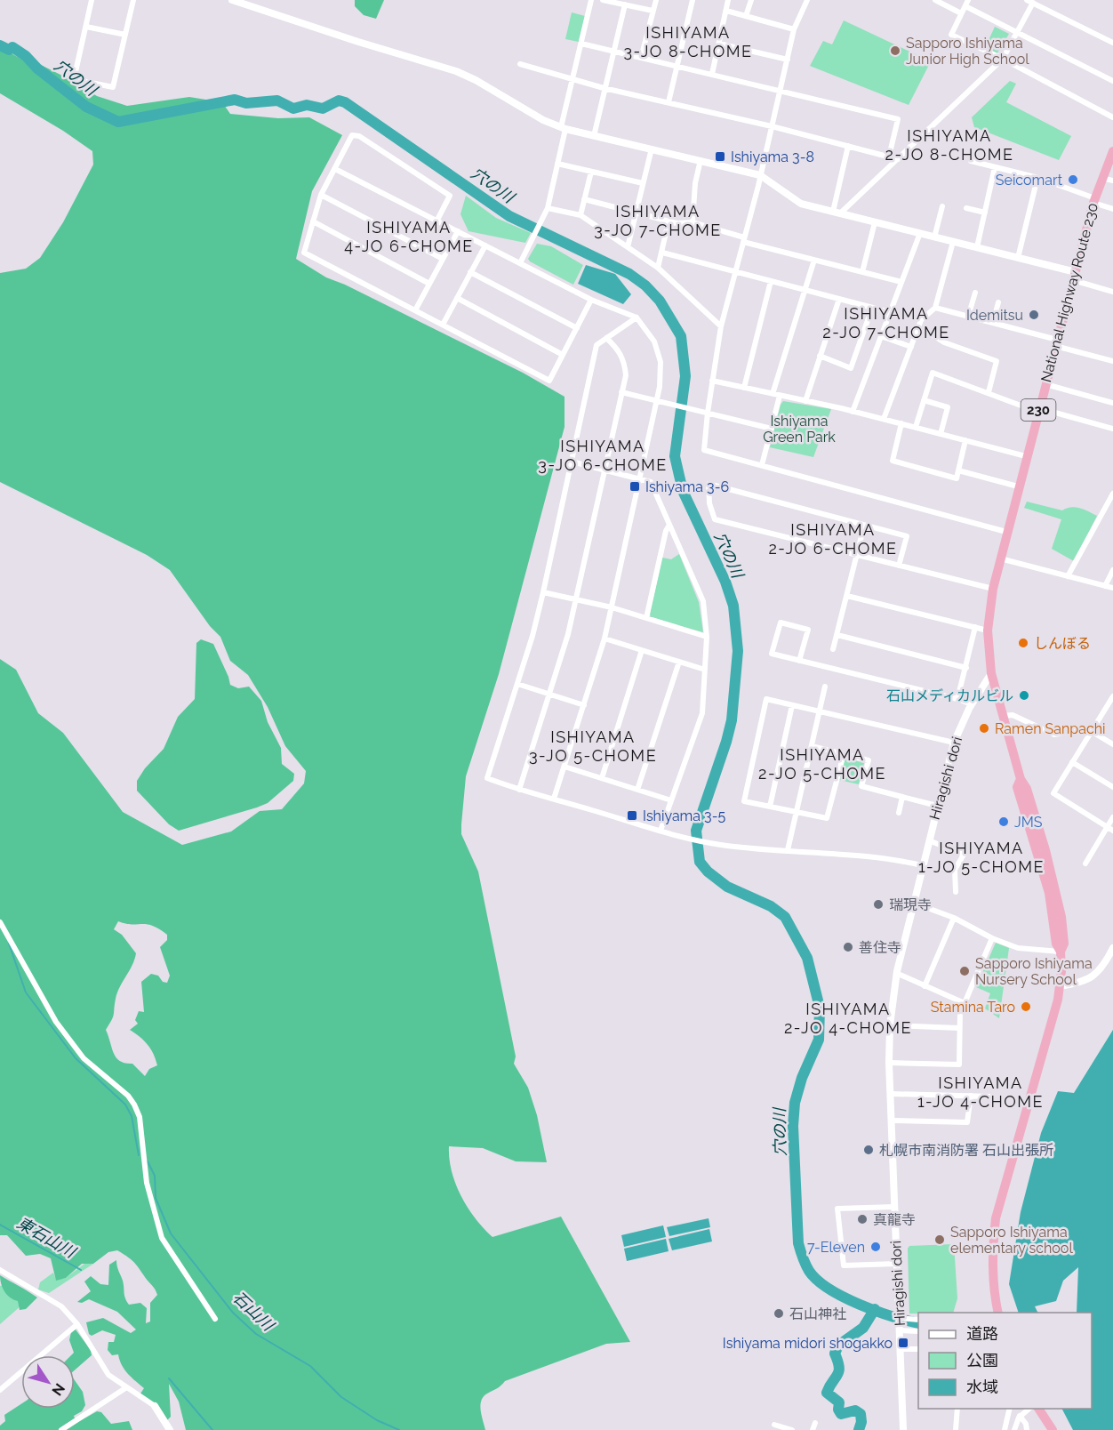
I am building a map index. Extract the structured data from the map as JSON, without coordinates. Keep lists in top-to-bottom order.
{
  "streets": {
    "highway": ["National Highway Route 230", "230"],
    "street": ["Hiragishi dori"]
  },
  "crossings": [
    ["National Highway Route 230", "Hiragishi dori"]
  ],
  "districts": [
    "ISHIYAMA 3-JO 8-CHOME",
    "ISHIYAMA 2-JO 8-CHOME",
    "ISHIYAMA 3-JO 7-CHOME",
    "ISHIYAMA 4-JO 6-CHOME",
    "ISHIYAMA 2-JO 7-CHOME",
    "ISHIYAMA 3-JO 6-CHOME",
    "ISHIYAMA 2-JO 6-CHOME",
    "ISHIYAMA 3-JO 5-CHOME",
    "ISHIYAMA 2-JO 5-CHOME",
    "ISHIYAMA 1-JO 5-CHOME",
    "ISHIYAMA 2-JO 4-CHOME",
    "ISHIYAMA 1-JO 4-CHOME"
  ],
  "water": ["穴の川", "東石山川", "石山川"],
  "parks": ["Ishiyama Green Park"],
  "places": {
    "other": [
      "Sapporo Ishiyama Junior High School",
      "Seicomart",
      "Idemitsu",
      "しんぼる",
      "石山メディカルビル",
      "Ramen Sanpachi",
      "JMS",
      "瑞現寺",
      "善住寺",
      "Sapporo Ishiyama Nursery School",
      "Stamina Taro",
      "札幌市南消防署 石山出張所",
      "真龍寺",
      "Sapporo Ishiyama elementary school",
      "7-Eleven",
      "石山神社"
    ],
    "transit": [
      "Ishiyama 3-8",
      "Ishiyama 3-6",
      "Ishiyama 3-5",
      "Ishiyama midori shogakko"
    ]
  },
  "legend": ["道路", "公園", "水域"],
  "north": "bottom right"
}
